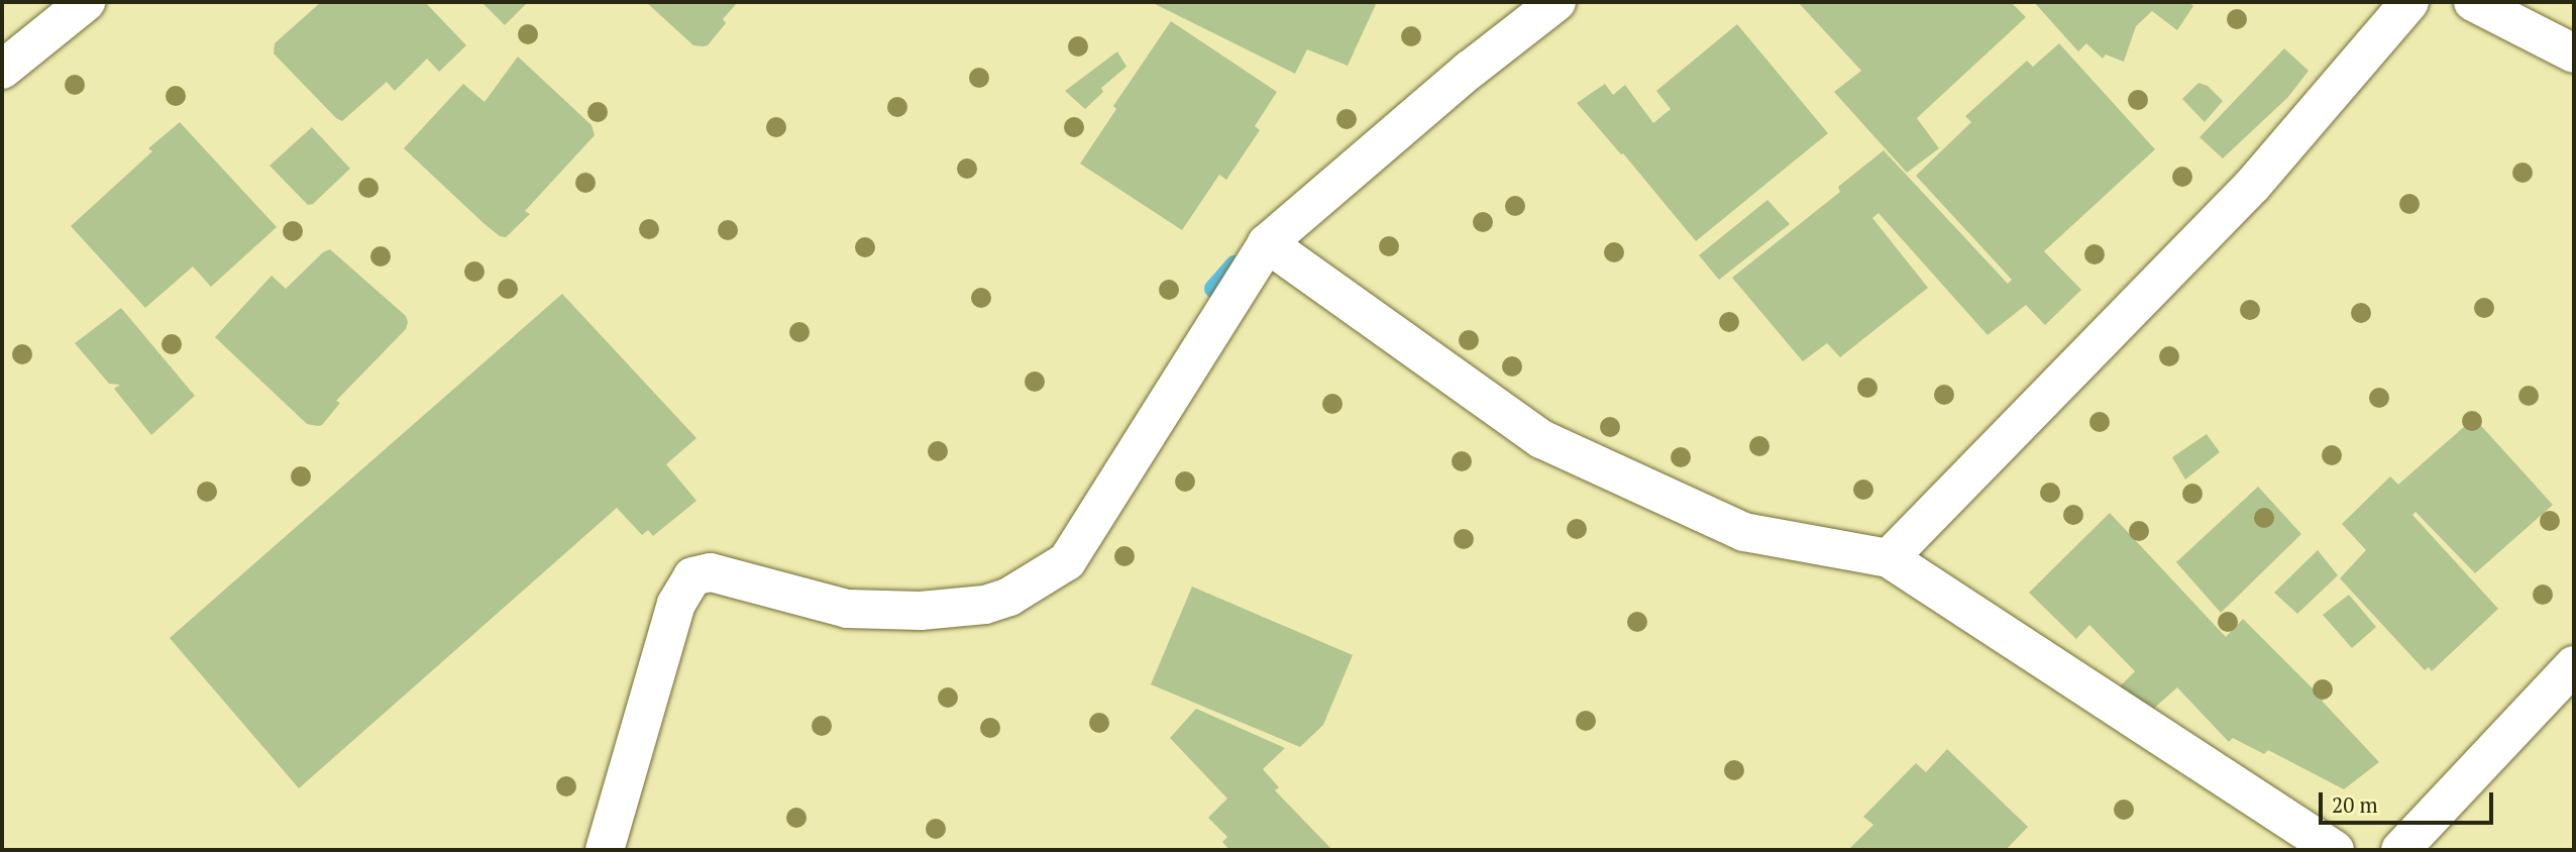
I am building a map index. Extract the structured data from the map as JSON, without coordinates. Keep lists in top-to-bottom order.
{
  "scale_bar": "20 m"
}
